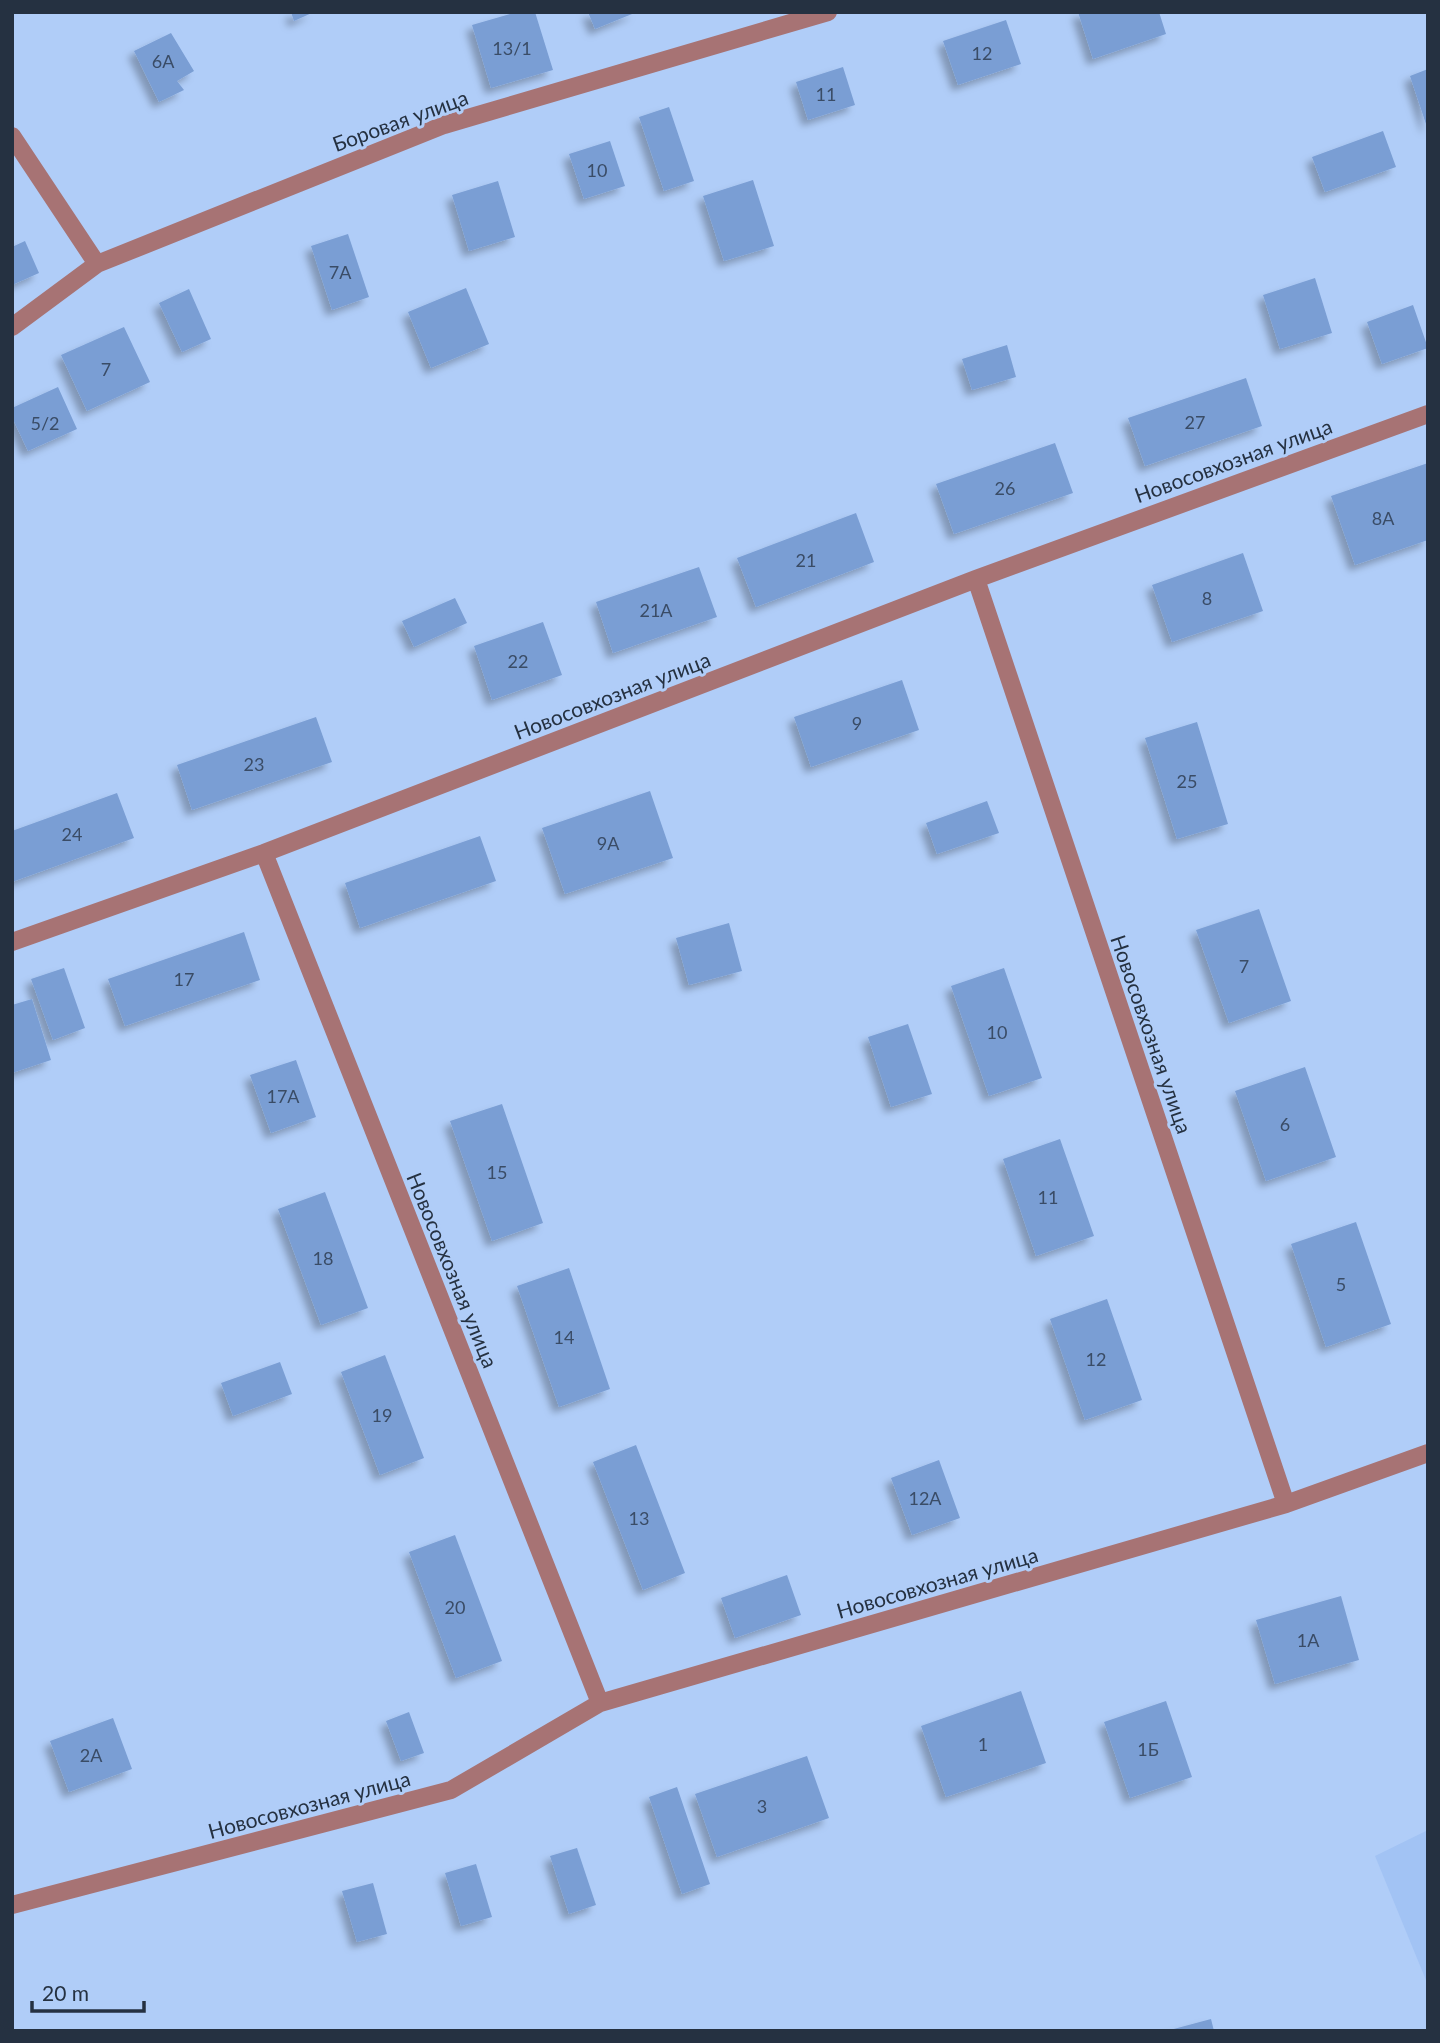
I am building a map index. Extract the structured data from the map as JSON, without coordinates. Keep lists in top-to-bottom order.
{
  "streets": {
    "street": ["Боровая улица", "Новосовхозная улица"]
  },
  "house_numbers": [
    "13/1",
    "12",
    "6А",
    "11",
    "10",
    "7А",
    "7",
    "27",
    "5/2",
    "26",
    "8А",
    "21",
    "8",
    "21А",
    "22",
    "9",
    "23",
    "25",
    "24",
    "9А",
    "7",
    "17",
    "10",
    "17А",
    "6",
    "15",
    "11",
    "18",
    "5",
    "14",
    "12",
    "19",
    "12А",
    "13",
    "20",
    "1А",
    "1",
    "1Б",
    "2А",
    "3"
  ],
  "scale_bar": "20 m"
}
